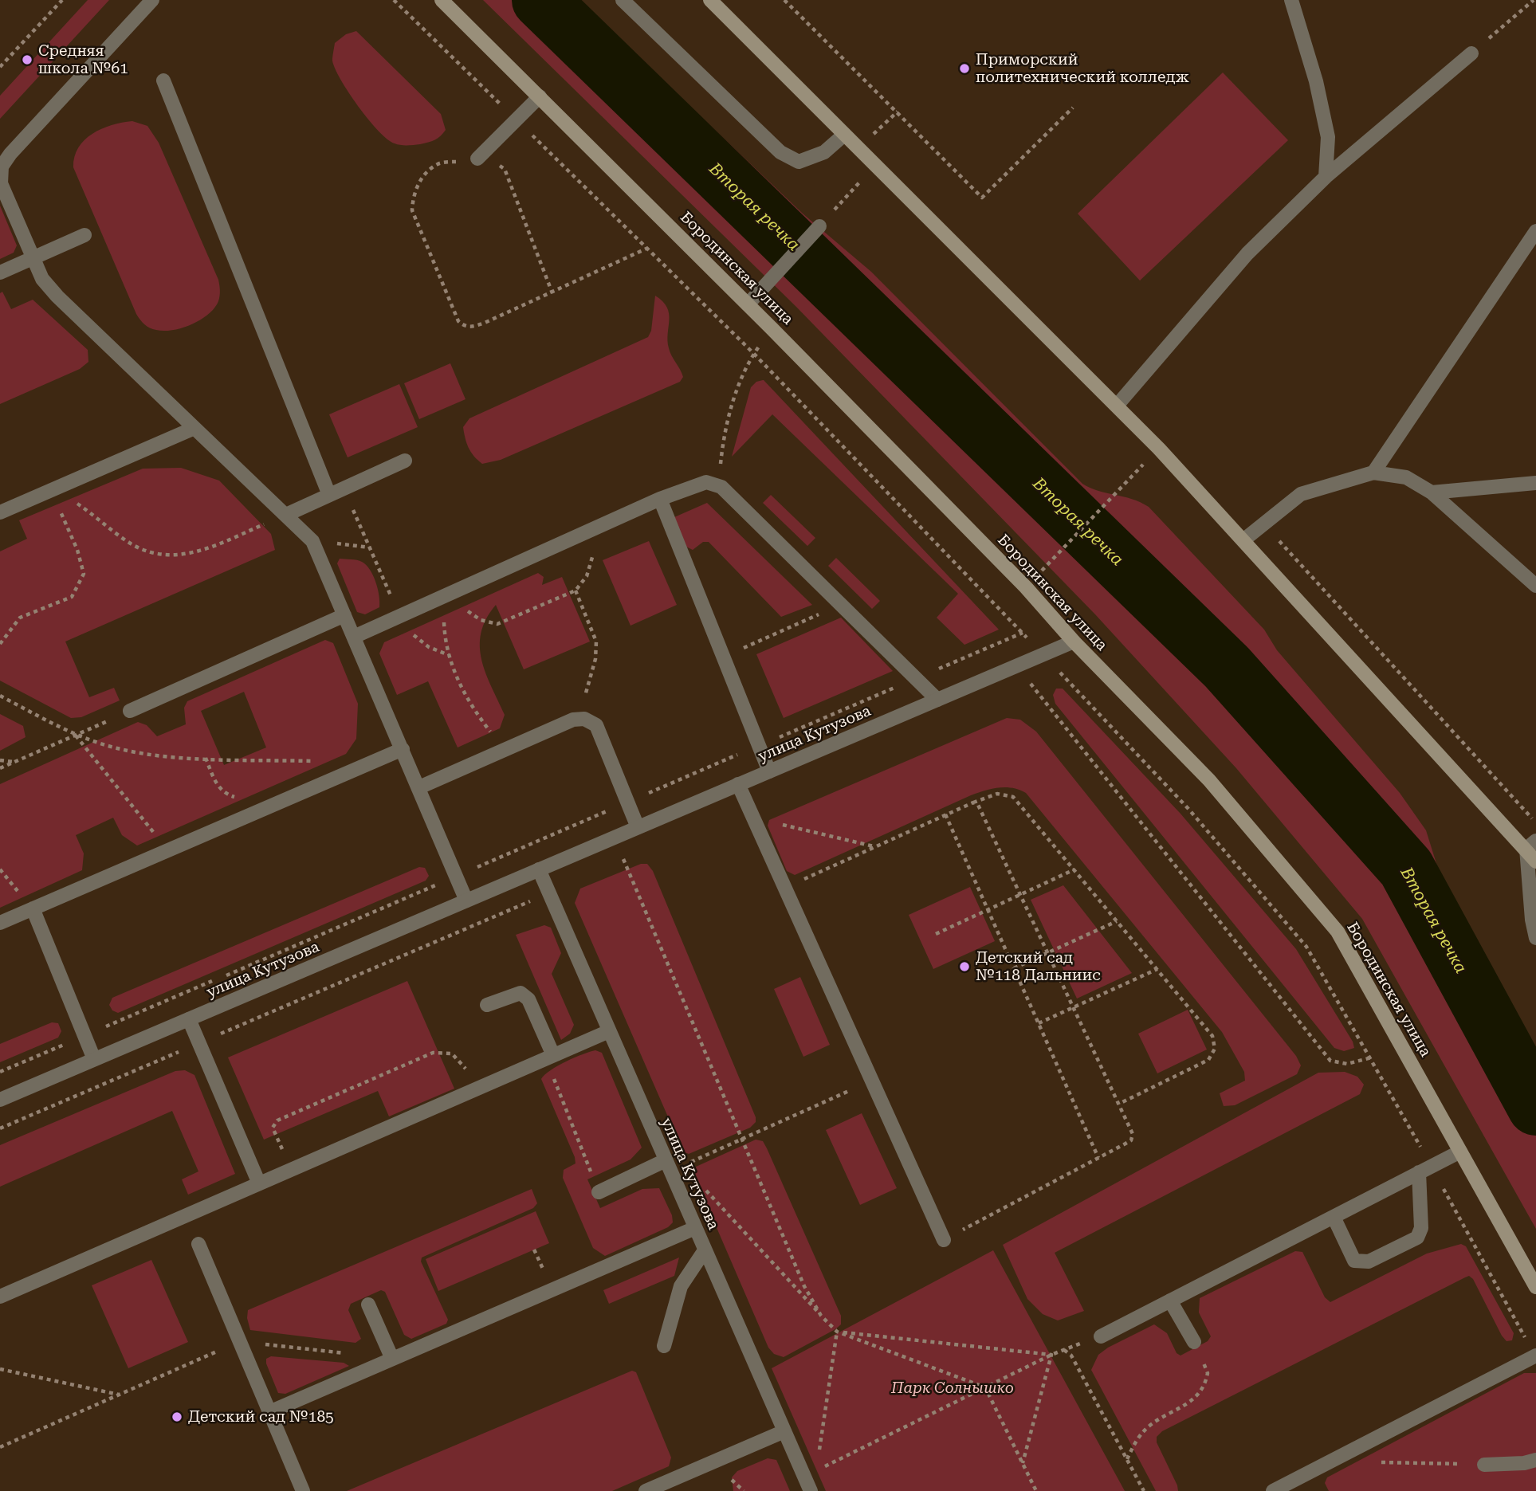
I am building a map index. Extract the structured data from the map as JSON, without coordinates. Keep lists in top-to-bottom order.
{
  "streets": {
    "main road": ["Бородинская улица"],
    "street": ["улица Кутузова"]
  },
  "crossings": [
    ["Бородинская улица", "улица Кутузова"]
  ],
  "water": ["Вторая речка"],
  "parks": ["Парк Солнышко"],
  "places": [
    "Средняя школа №61",
    "Приморский политехнический колледж",
    "Детский сад №118 Дальниис",
    "Детский сад №185"
  ]
}
